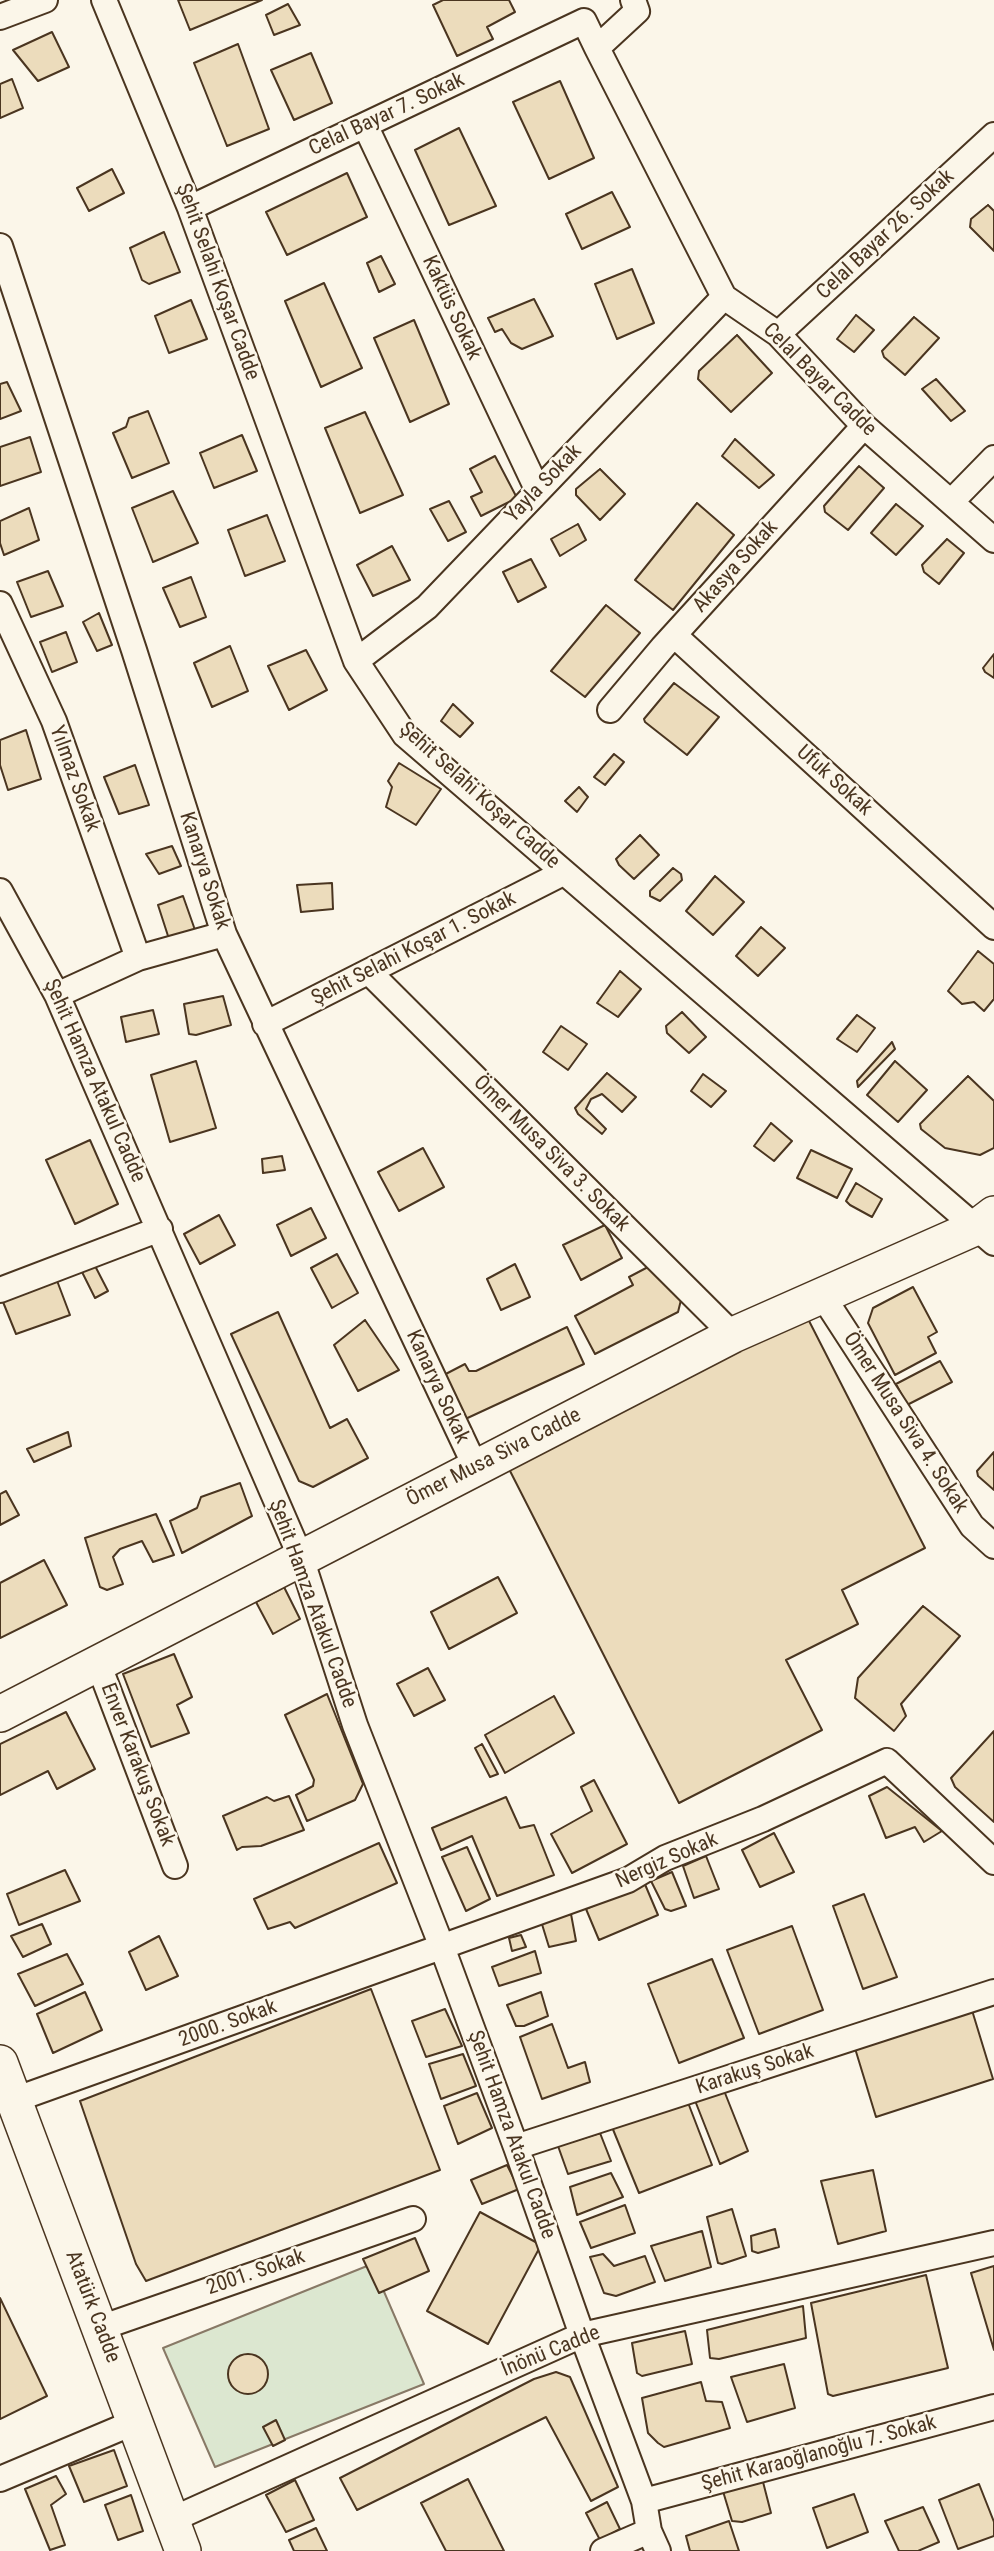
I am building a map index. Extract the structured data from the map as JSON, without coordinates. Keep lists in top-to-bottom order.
{
  "streets": {
    "main road": ["Ömer Musa Siva Cadde", "Atatürk Cadde"],
    "street": [
      "Celal Bayar 7. Sokak",
      "Celal Bayar 26. Sokak",
      "Şehit Selahi Koşar Cadde",
      "Kaktüs Sokak",
      "Celal Bayar Cadde",
      "Yayla Sokak",
      "Akasya Sokak",
      "Yılmaz Sokak",
      "Ufuk Sokak",
      "Kanarya Sokak",
      "Şehit Selahi Koşar 1. Sokak",
      "Şehit Hamza Atakul Cadde",
      "Ömer Musa Siva 3. Sokak",
      "Ömer Musa Siva 4. Sokak",
      "Enver Karakuş Sokak",
      "Nergiz Sokak",
      "2000. Sokak",
      "Karakuş Sokak",
      "2001. Sokak",
      "İnönü Cadde",
      "Şehit Karaoğlanoğlu 7. Sokak"
    ]
  },
  "crossings": [
    ["Celal Bayar 7. Sokak", "Şehit Selahi Koşar Cadde"],
    ["Celal Bayar 7. Sokak", "Kaktüs Sokak"],
    ["Celal Bayar 7. Sokak", "Celal Bayar Cadde"],
    ["Celal Bayar 26. Sokak", "Celal Bayar Cadde"],
    ["Şehit Selahi Koşar Cadde", "Yayla Sokak"],
    ["Şehit Selahi Koşar Cadde", "Şehit Selahi Koşar 1. Sokak"],
    ["Şehit Selahi Koşar Cadde", "Ömer Musa Siva Cadde"],
    ["Kaktüs Sokak", "Yayla Sokak"],
    ["Celal Bayar Cadde", "Yayla Sokak"],
    ["Celal Bayar Cadde", "Akasya Sokak"],
    ["Akasya Sokak", "Ufuk Sokak"],
    ["Kanarya Sokak", "Şehit Selahi Koşar 1. Sokak"],
    ["Kanarya Sokak", "Ömer Musa Siva Cadde"],
    ["Şehit Selahi Koşar 1. Sokak", "Ömer Musa Siva 3. Sokak"],
    ["Şehit Hamza Atakul Cadde", "Ömer Musa Siva Cadde"],
    ["Şehit Hamza Atakul Cadde", "Nergiz Sokak"],
    ["Şehit Hamza Atakul Cadde", "2000. Sokak"],
    ["Şehit Hamza Atakul Cadde", "Karakuş Sokak"],
    ["Şehit Hamza Atakul Cadde", "İnönü Cadde"],
    ["Şehit Hamza Atakul Cadde", "Şehit Karaoğlanoğlu 7. Sokak"],
    ["Ömer Musa Siva 3. Sokak", "Ömer Musa Siva Cadde"],
    ["Ömer Musa Siva 4. Sokak", "Ömer Musa Siva Cadde"],
    ["Ömer Musa Siva Cadde", "Enver Karakuş Sokak"],
    ["Nergiz Sokak", "2000. Sokak"],
    ["2000. Sokak", "Atatürk Cadde"],
    ["2001. Sokak", "Atatürk Cadde"],
    ["Atatürk Cadde", "İnönü Cadde"]
  ]
}
